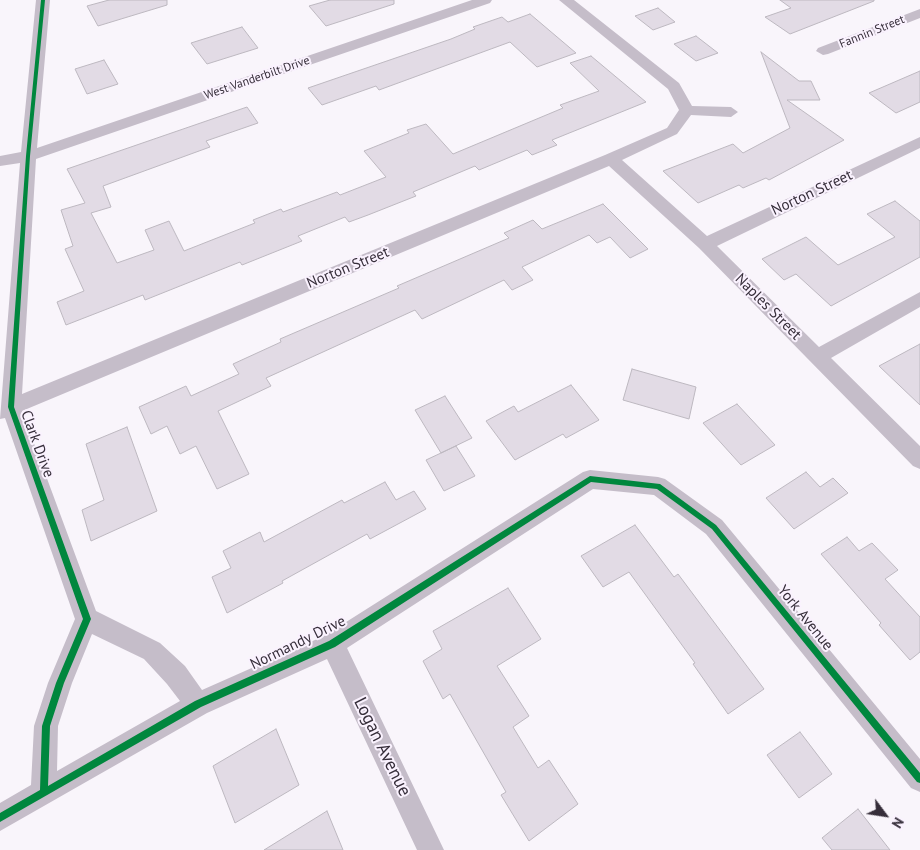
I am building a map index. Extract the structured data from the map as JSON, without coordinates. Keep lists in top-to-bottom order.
{
  "streets": {
    "street": [
      "Fannin Street",
      "West Vanderbilt Drive",
      "Norton Street",
      "Naples Street",
      "Clark Drive",
      "York Avenue",
      "Normandy Drive",
      "Logan Avenue"
    ]
  },
  "crossings": [
    ["West Vanderbilt Drive", "Clark Drive"],
    ["Norton Street", "Naples Street"],
    ["Norton Street", "Clark Drive"],
    ["York Avenue", "Normandy Drive"],
    ["Normandy Drive", "Logan Avenue"]
  ],
  "north": "bottom right"
}
